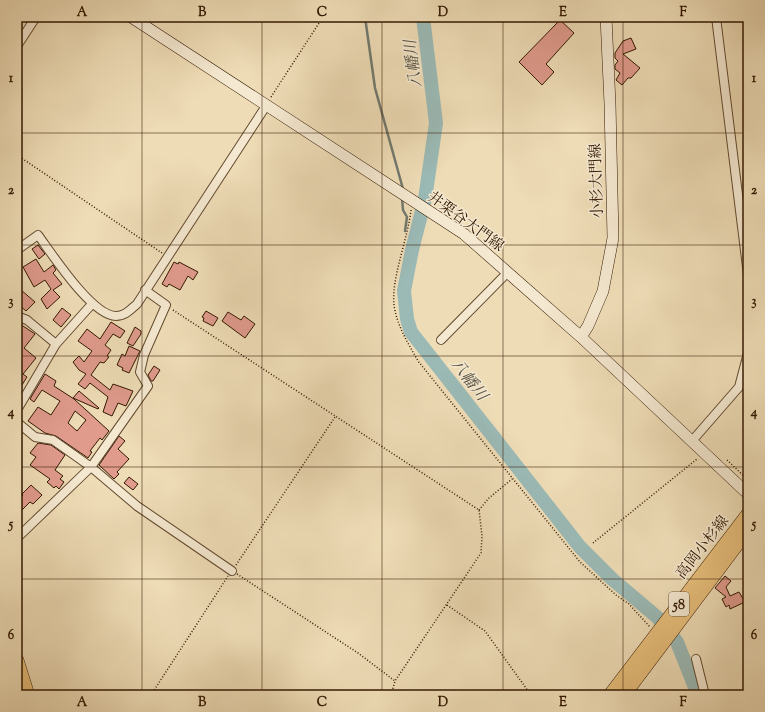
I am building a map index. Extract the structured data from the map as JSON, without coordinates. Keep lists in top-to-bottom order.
{
  "streets": {
    "main road": [
      "小杉大門線",
      "井栗谷大門線",
      "高岡小杉線",
      "58"
    ]
  },
  "crossings": [
    ["小杉大門線", "井栗谷大門線"]
  ],
  "water": ["八幡川"],
  "grid": {
    "columns": [
      "A",
      "B",
      "C",
      "D",
      "E",
      "F"
    ],
    "rows": [
      "1",
      "2",
      "3",
      "4",
      "5",
      "6"
    ]
  }
}
